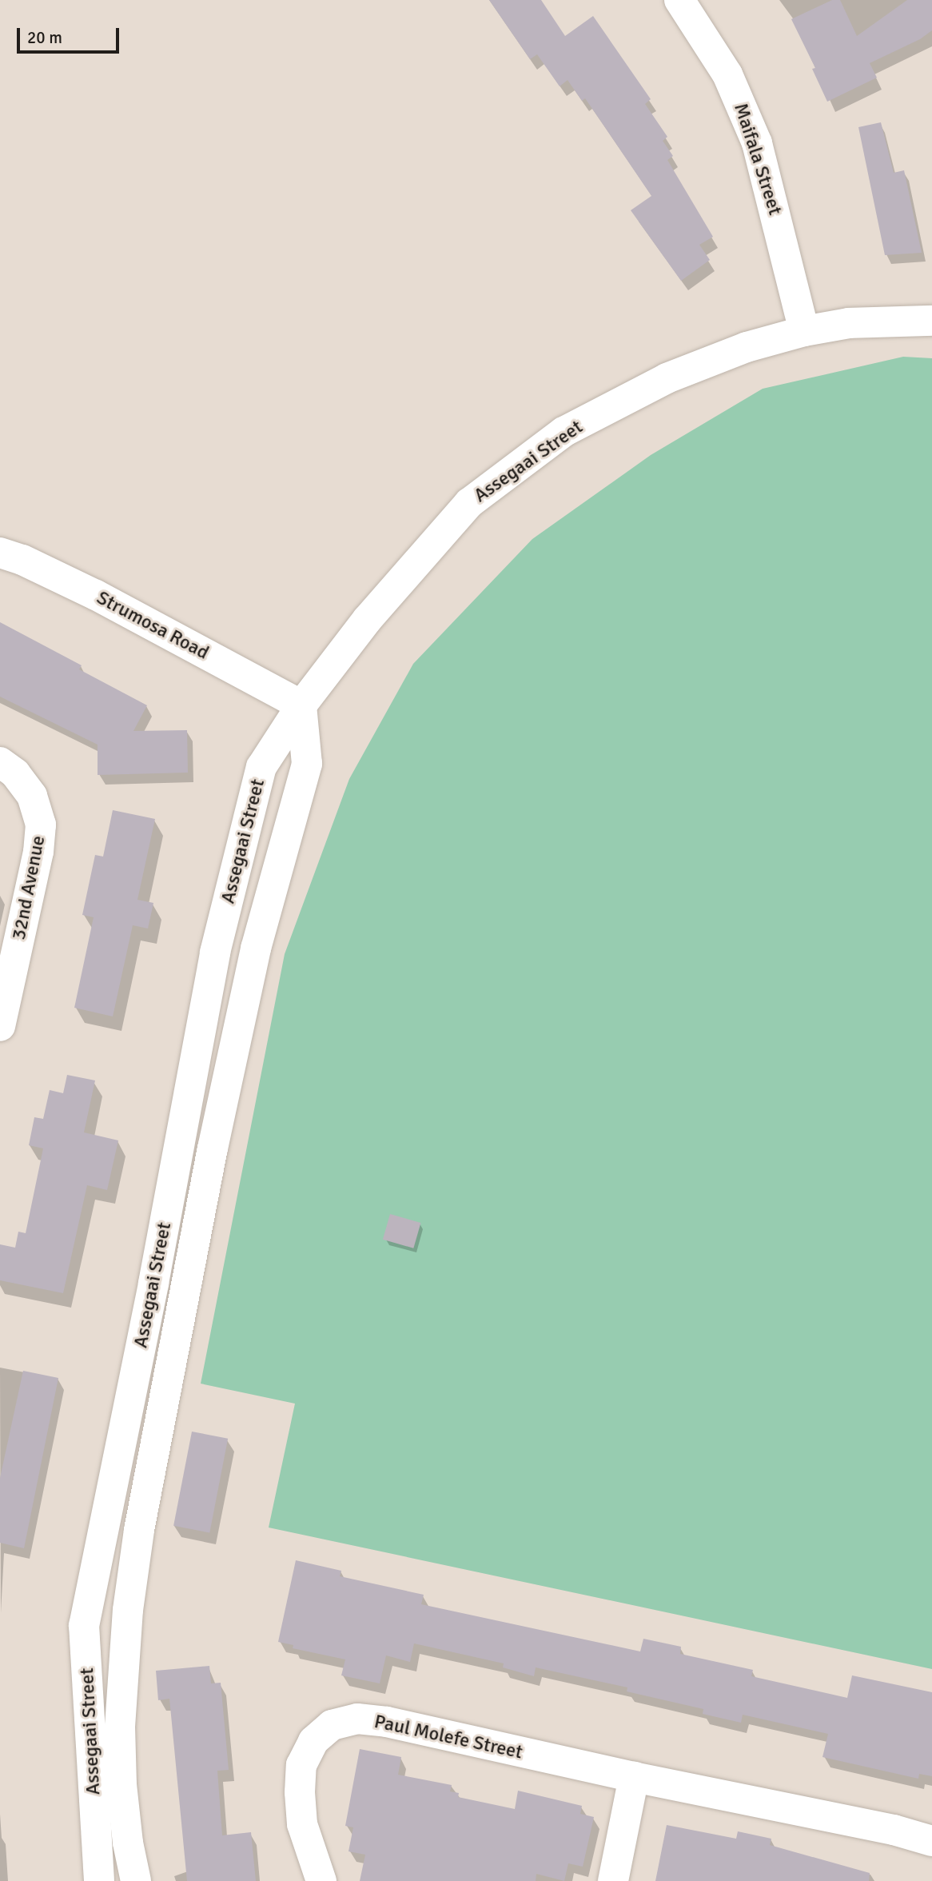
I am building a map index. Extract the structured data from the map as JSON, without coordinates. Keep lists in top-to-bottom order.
{
  "streets": {
    "street": [
      "Maifala Street",
      "Assegaai Street",
      "Strumosa Road",
      "32nd Avenue",
      "Paul Molefe Street"
    ]
  },
  "crossings": [
    ["Maifala Street", "Assegaai Street"],
    ["Assegaai Street", "Strumosa Road"]
  ],
  "scale_bar": "20 m"
}
